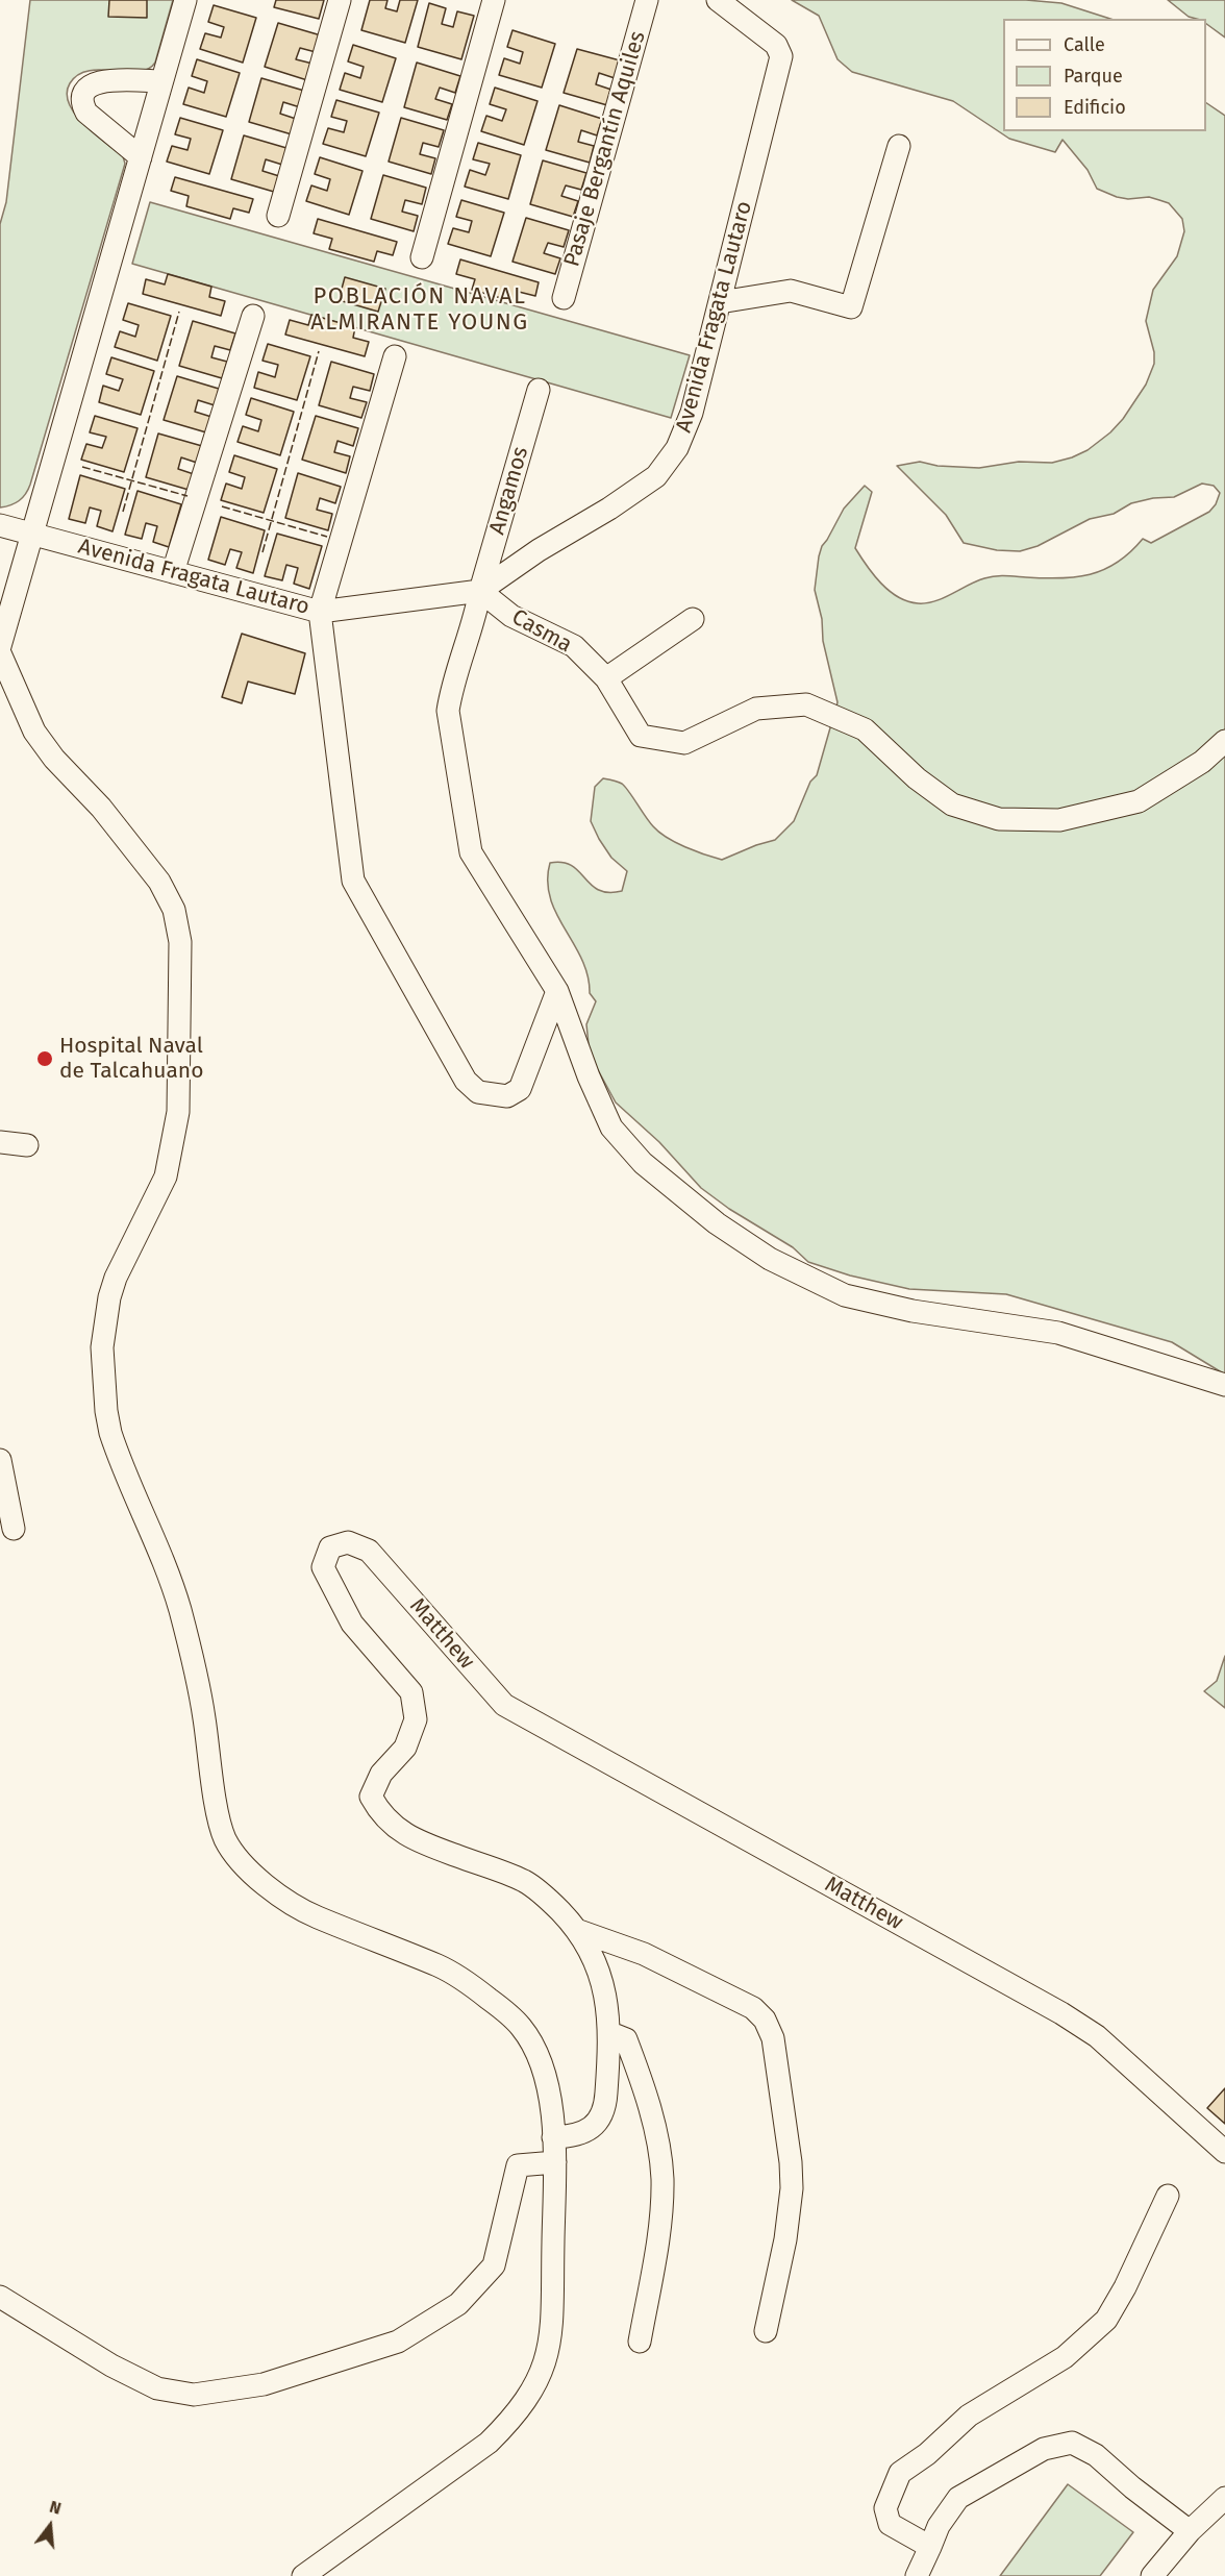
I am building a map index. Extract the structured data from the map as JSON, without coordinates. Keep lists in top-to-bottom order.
{
  "streets": {
    "street": [
      "Pasaje Bergantín Aquiles",
      "Avenida Fragata Lautaro",
      "Angamos",
      "Casma",
      "Matthew"
    ]
  },
  "crossings": [
    ["Avenida Fragata Lautaro", "Angamos"],
    ["Avenida Fragata Lautaro", "Casma"],
    ["Angamos", "Casma"]
  ],
  "districts": ["POBLACIÓN NAVAL ALMIRANTE YOUNG"],
  "places": ["Hospital Naval de Talcahuano"],
  "legend": ["Calle", "Parque", "Edificio"],
  "north": "top"
}
